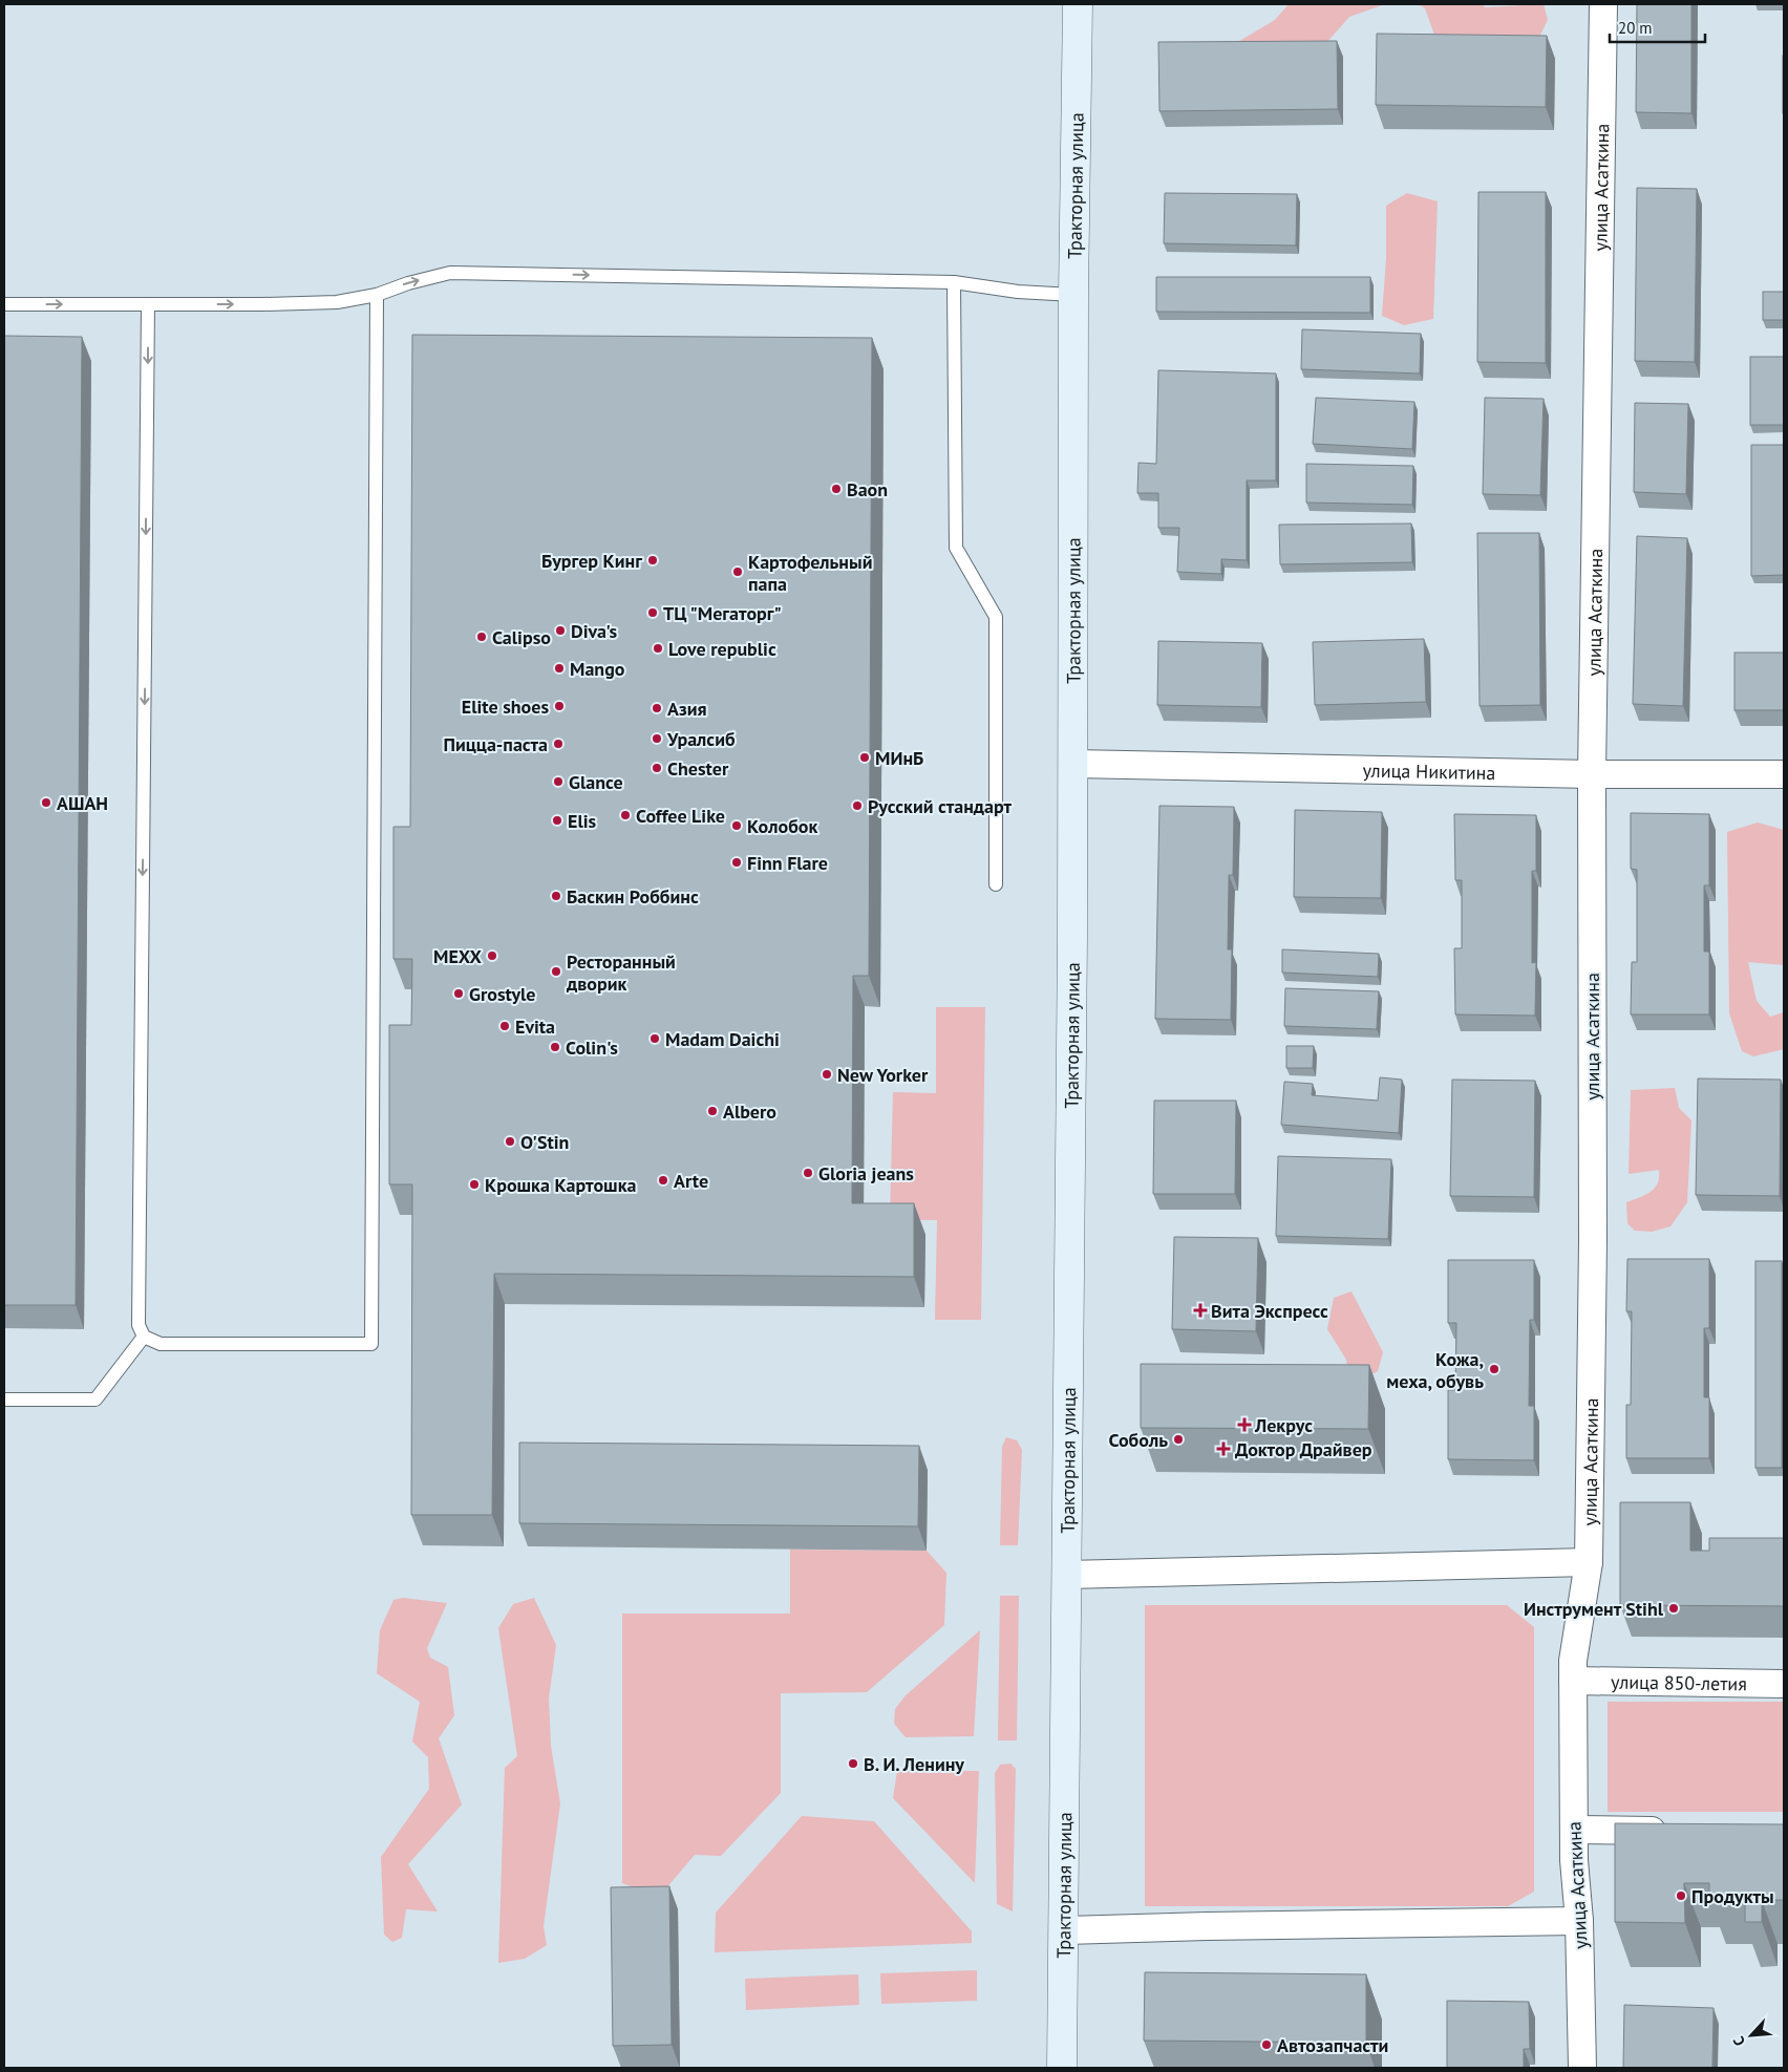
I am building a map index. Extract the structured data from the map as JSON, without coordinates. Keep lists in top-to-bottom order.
{
  "streets": {
    "main road": ["Тракторная улица"],
    "street": ["улица Асаткина", "улица Никитина", "улица 850-летия"]
  },
  "crossings": [
    ["Тракторная улица", "улица Никитина"],
    ["улица Асаткина", "улица Никитина"],
    ["улица Асаткина", "улица 850-летия"]
  ],
  "places": {
    "other": [
      "Baon",
      "Бургер Кинг",
      "Картофельный папа",
      "ТЦ \"Мегаторг\"",
      "Diva's",
      "Calipso",
      "Love republic",
      "Mango",
      "Elite shoes",
      "Азия",
      "Уралсиб",
      "Пицца-паста",
      "МИнБ",
      "Chester",
      "Glance",
      "АШАН",
      "Русский стандарт",
      "Coffee Like",
      "Elis",
      "Колобок",
      "Finn Flare",
      "Баскин Роббинс",
      "MEXX",
      "Ресторанный дворик",
      "Grostyle",
      "Evita",
      "Madam Daichi",
      "Colin's",
      "New Yorker",
      "Albero",
      "O'Stin",
      "Gloria jeans",
      "Arte",
      "Крошка Картошка",
      "Кожа, меха, обувь",
      "Соболь",
      "Инструмент Stihl",
      "В. И. Ленину",
      "Продукты",
      "Автозапчасти"
    ],
    "health": ["Вита Экспресс", "Лекрус", "Доктор Драйвер"]
  },
  "scale_bar": "20 m",
  "north": "bottom left"
}
